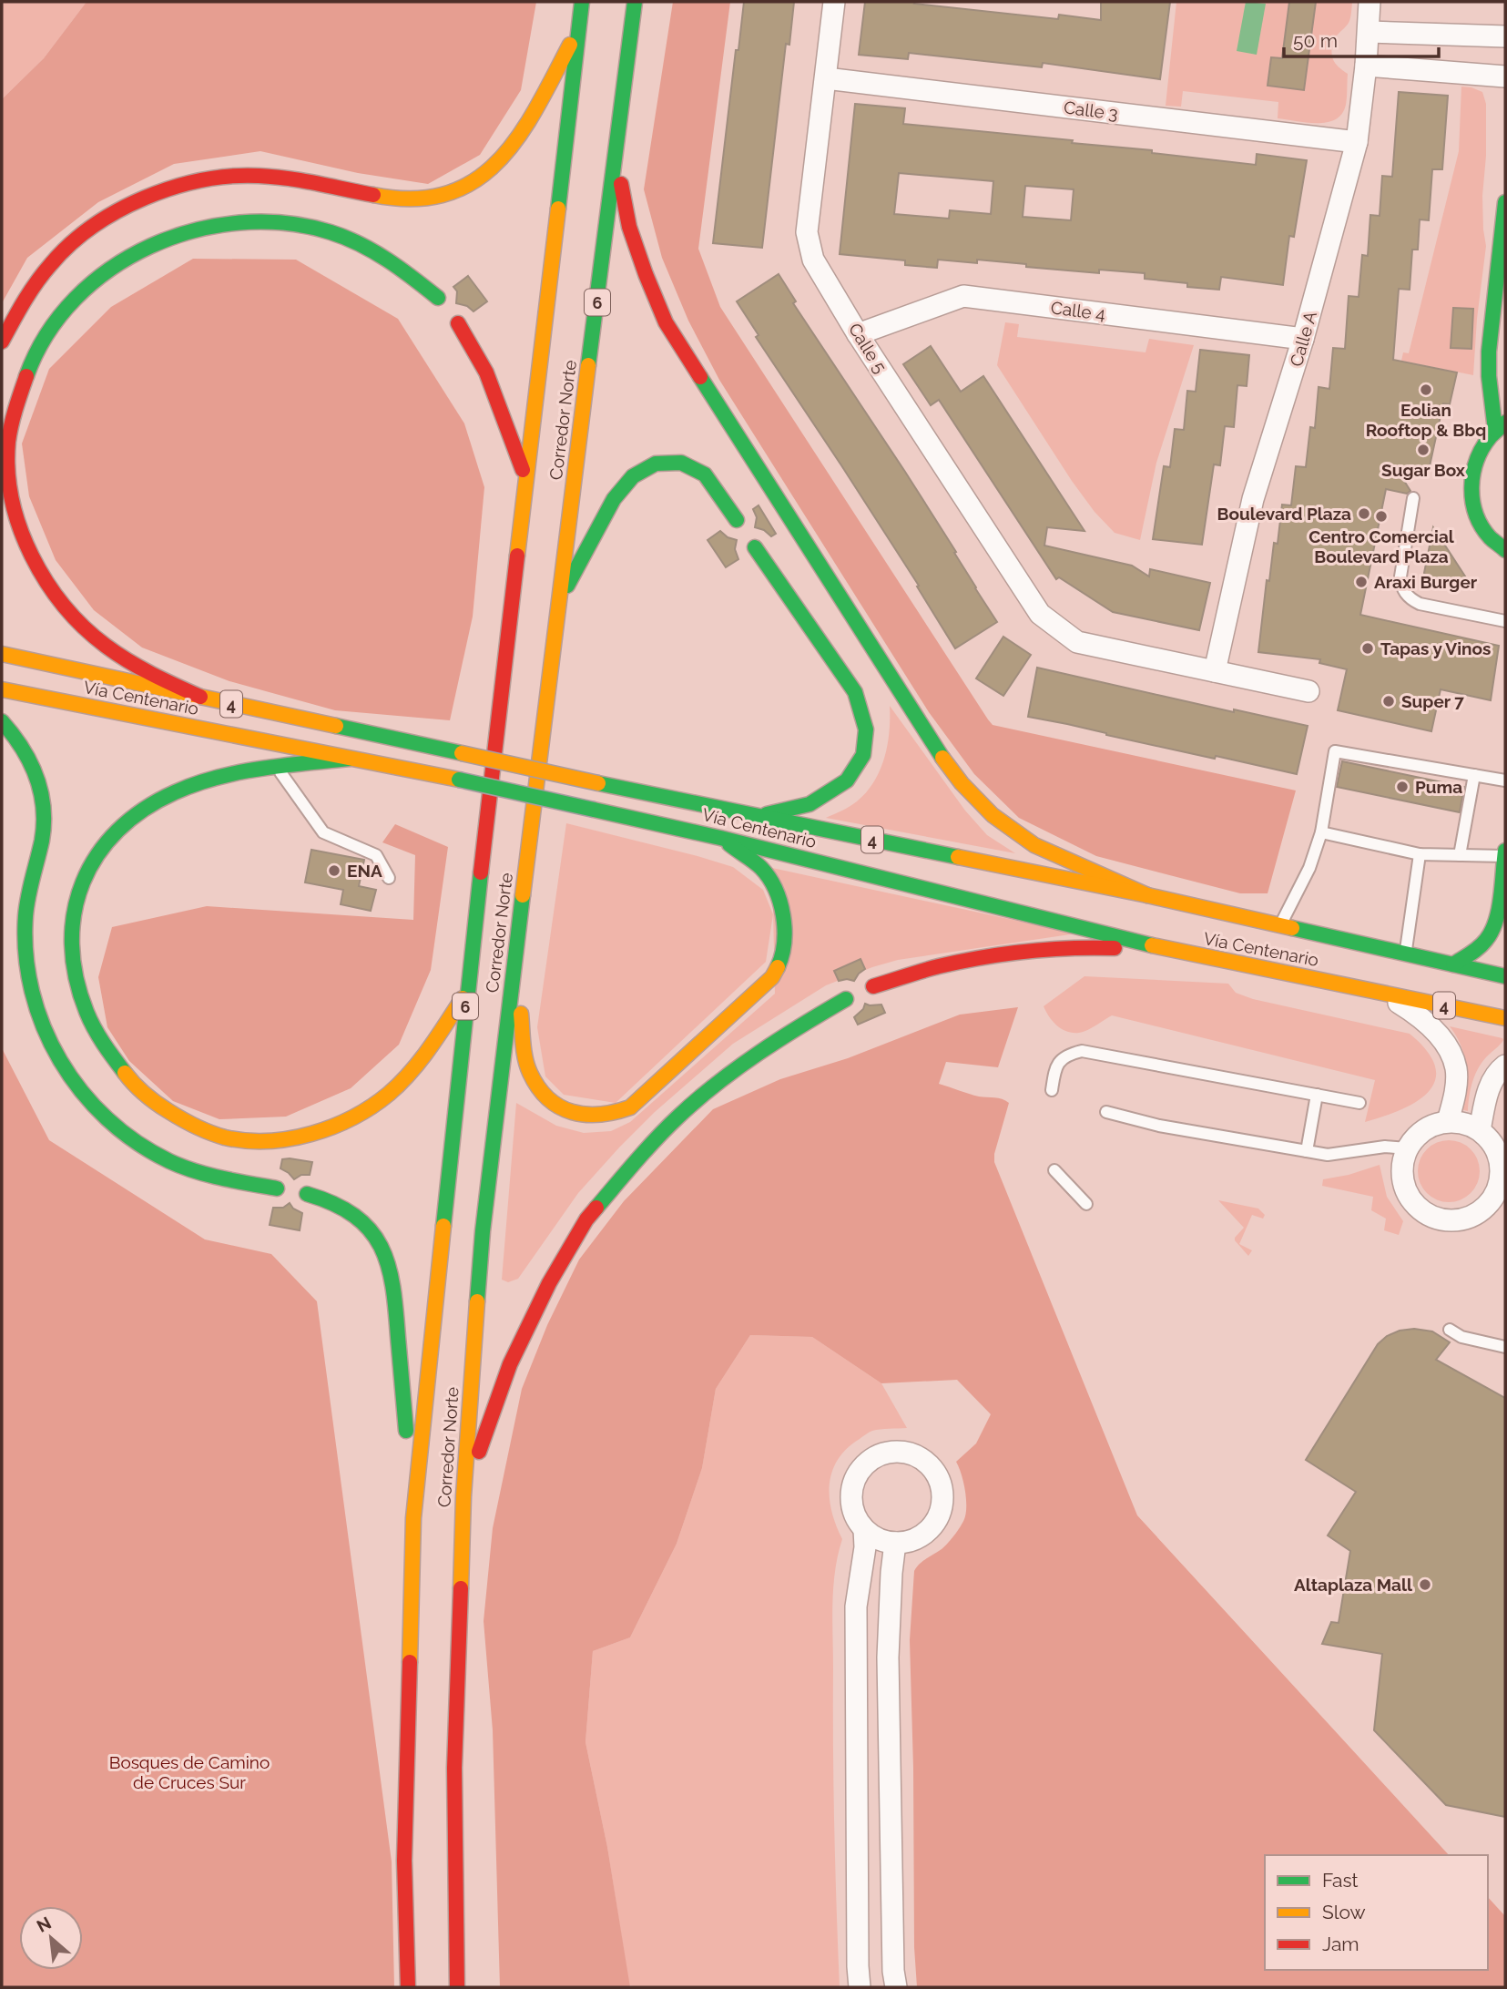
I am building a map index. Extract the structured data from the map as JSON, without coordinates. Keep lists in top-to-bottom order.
{
  "streets": {
    "main road": [
      "6",
      "Corredor Norte",
      "Vía Centenario",
      "4"
    ],
    "street": [
      "Calle 3",
      "Calle 4",
      "Calle A",
      "Calle 5"
    ]
  },
  "crossings": [
    ["Calle 3", "Calle A"],
    ["Calle 3", "Calle 5"],
    ["Calle 4", "Calle A"],
    ["Calle 4", "Calle 5"],
    ["Calle A", "Calle 5"]
  ],
  "parks": ["Bosques de Camino de Cruces Sur"],
  "places": [
    "Eolian Rooftop & Bbq",
    "Sugar Box",
    "Boulevard Plaza",
    "Centro Comercial Boulevard Plaza",
    "Araxi Burger",
    "Tapas y Vinos",
    "Super 7",
    "Puma",
    "ENA",
    "Altaplaza Mall"
  ],
  "legend": ["Fast", "Slow", "Jam"],
  "scale_bar": "50 m",
  "north": "top left"
}
